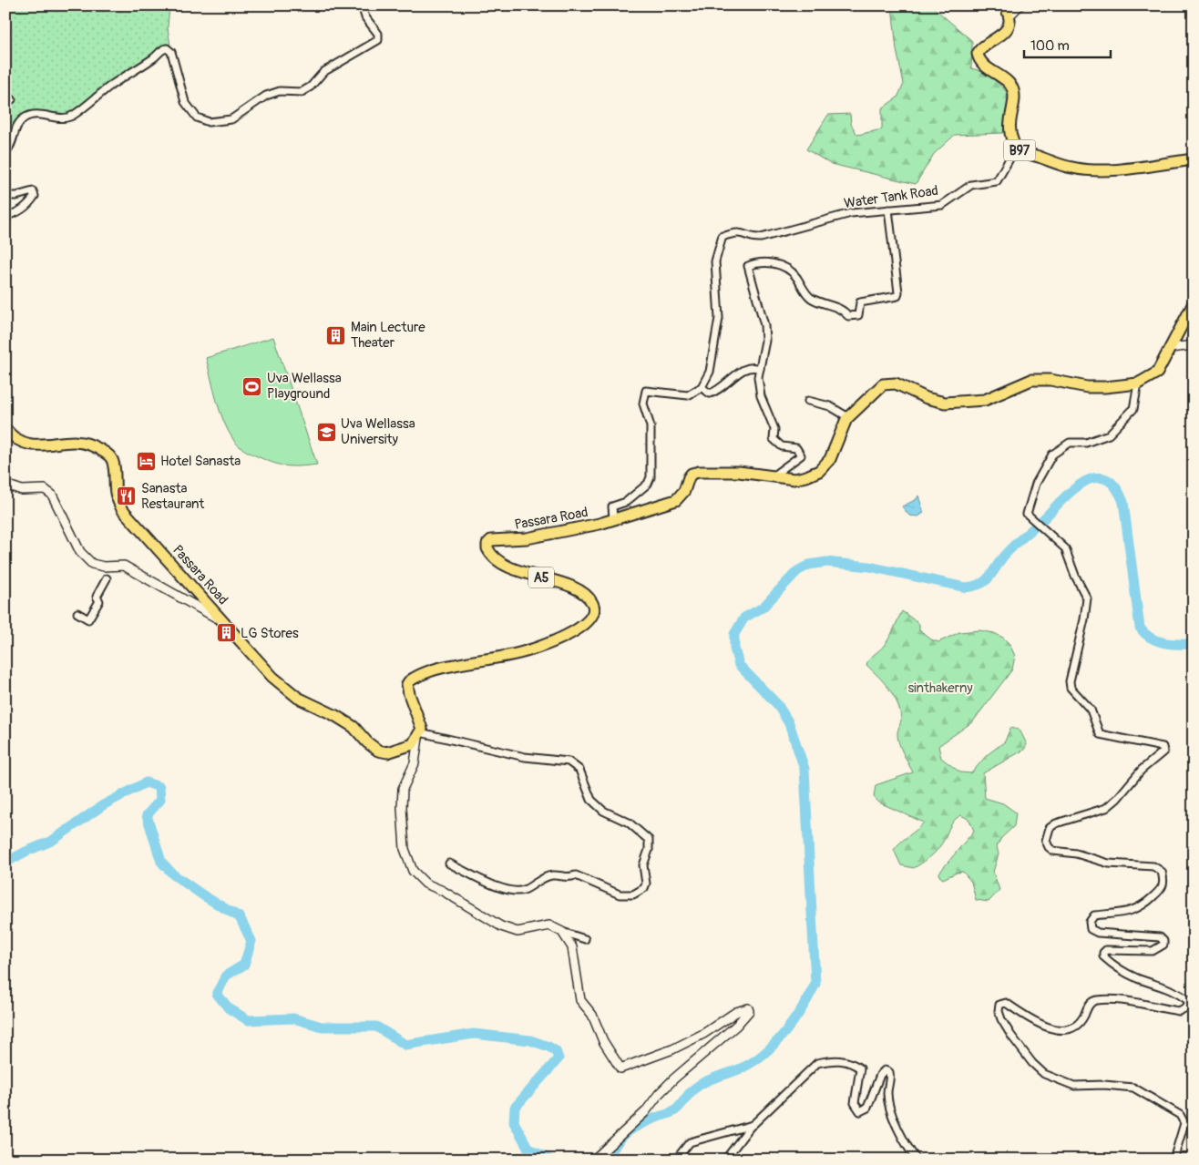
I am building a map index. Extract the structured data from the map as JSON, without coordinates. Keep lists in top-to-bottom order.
{
  "streets": {
    "main road": ["B97", "Passara Road", "A5"],
    "street": ["Water Tank Road"]
  },
  "crossings": [
    ["B97", "Water Tank Road"]
  ],
  "parks": ["sinthakerny"],
  "places": {
    "building": ["Main Lecture Theater", "LG Stores"],
    "sports": ["Uva Wellassa Playground"],
    "school or university": ["Uva Wellassa University"],
    "hotel": ["Hotel Sanasta"],
    "restaurant": ["Sanasta Restaurant"]
  },
  "scale_bar": "100 m"
}
